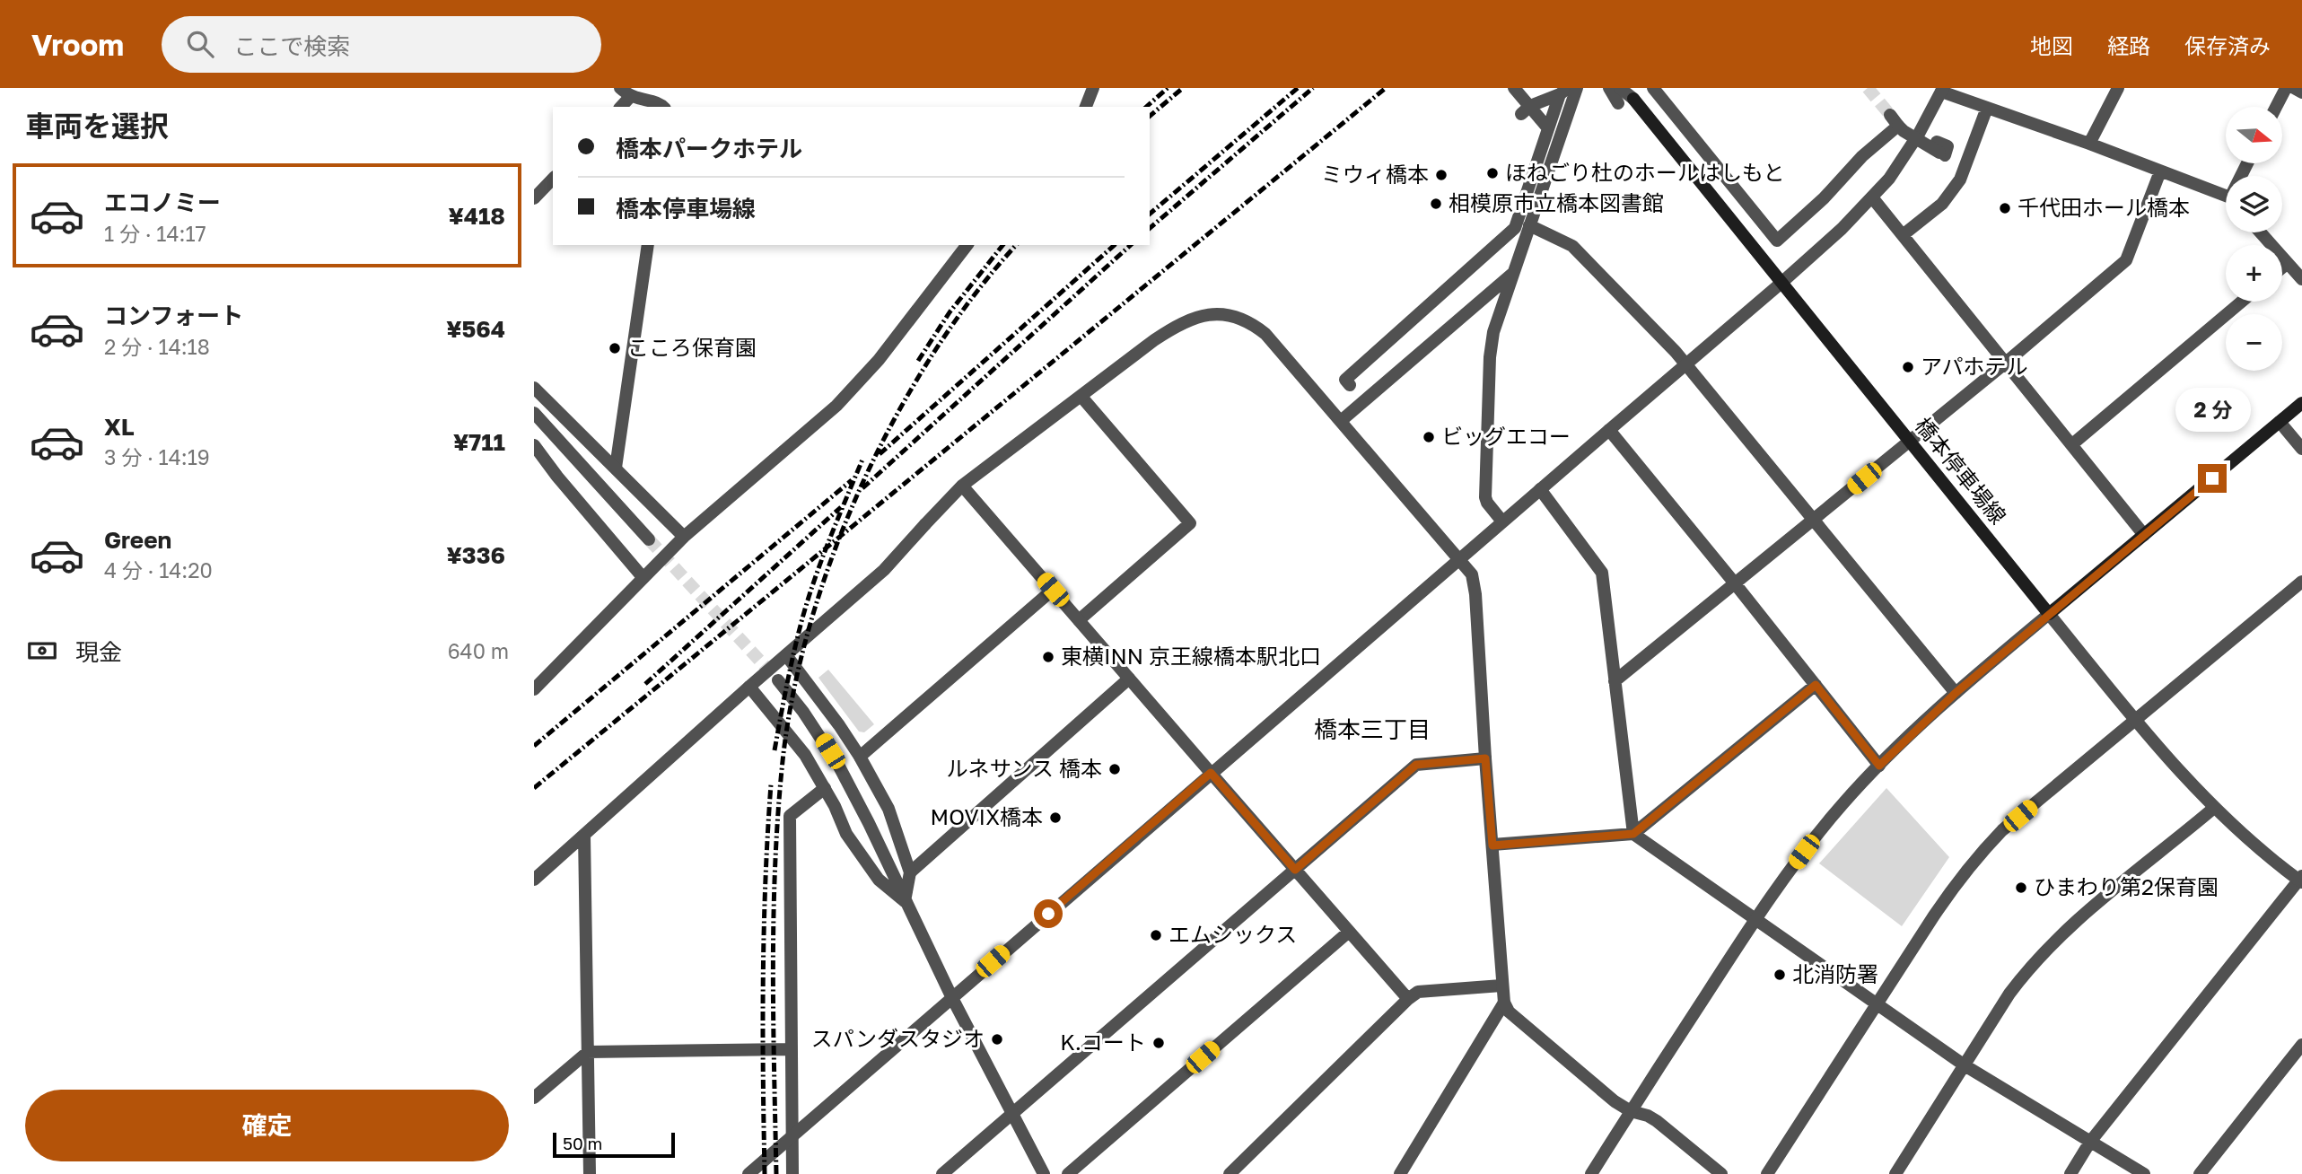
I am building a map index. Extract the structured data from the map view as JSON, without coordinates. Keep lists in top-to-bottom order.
{
  "streets": {
    "main road": ["橋本停車場線"]
  },
  "districts": ["橋本三丁目"],
  "places": [
    "ほねごり杜のホールはしもと",
    "ミウィ橋本",
    "相模原市立橋本図書館",
    "千代田ホール橋本",
    "こころ保育園",
    "アパホテル",
    "ビッグエコー",
    "東横INN 京王線橋本駅北口",
    "ルネサンス 橋本",
    "MOVIX橋本",
    "ひまわり第2保育園",
    "エムシックス",
    "北消防署",
    "スパンダスタジオ",
    "K.コート"
  ],
  "scale_bar": "50 m",
  "north": "right",
  "page": {
    "header": "Vroom",
    "search": "ここで検索",
    "nav": ["地図", "経路", "保存済み"],
    "heading": "車両を選択",
    "map_buttons": ["+", "−"],
    "banner": ["橋本パークホテル", "橋本停車場線"],
    "list": [
      {
        "name": "エコノミー",
        "note": "1 分 · 14:17",
        "value": "¥418"
      },
      {
        "name": "コンフォート",
        "note": "2 分 · 14:18",
        "value": "¥564"
      },
      {
        "name": "XL",
        "note": "3 分 · 14:19",
        "value": "¥711"
      },
      {
        "name": "Green",
        "note": "4 分 · 14:20",
        "value": "¥336"
      }
    ],
    "bubble": "2 分",
    "pay": ["現金", "640 m"],
    "buttons": "確定",
    "scale": "50 m"
  }
}
